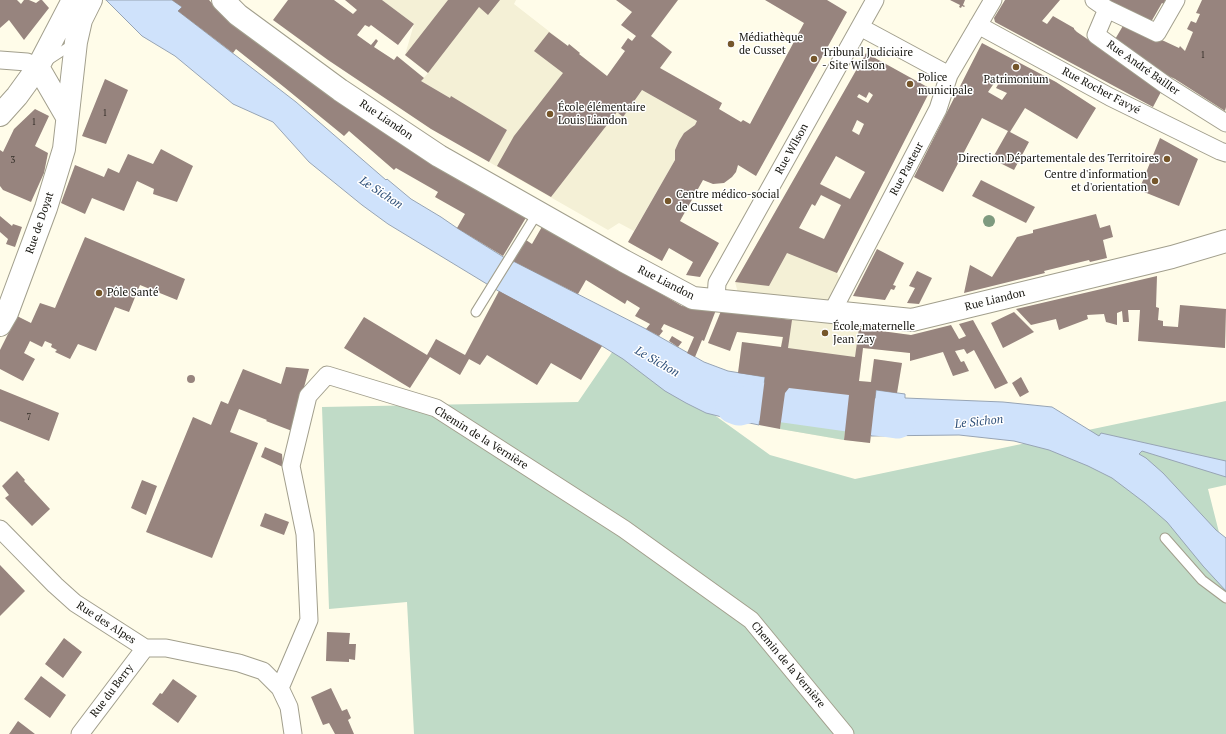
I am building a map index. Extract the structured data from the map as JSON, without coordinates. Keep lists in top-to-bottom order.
{
  "streets": {
    "main road": ["Rue Liandon", "Rue de Doyat"],
    "street": [
      "Rue André Bailler",
      "Rue Rocher Favyé",
      "Rue Wilson",
      "Rue Pasteur",
      "Chemin de la Vernière",
      "Rue des Alpes",
      "Rue du Berry"
    ]
  },
  "crossings": [
    ["Rue Rocher Favyé", "Rue Pasteur"],
    ["Rue Liandon", "Rue Wilson"],
    ["Rue Liandon", "Rue Pasteur"],
    ["Chemin de la Vernière", "Rue des Alpes"],
    ["Rue des Alpes", "Rue du Berry"]
  ],
  "water": ["Le Sichon"],
  "places": [
    "Médiathèque de Cusset",
    "Tribunal Judiciaire - Site Wilson",
    "Patrimonium",
    "Police municipale",
    "École élémentaire Louis Liandon",
    "Direction Départementale des Territoires",
    "Centre d'information et d'orientation",
    "Centre médico-social de Cusset",
    "Pôle Santé",
    "École maternelle Jean Zay"
  ],
  "house_numbers": [
    "1",
    "1",
    "1",
    "3",
    "7"
  ]
}
